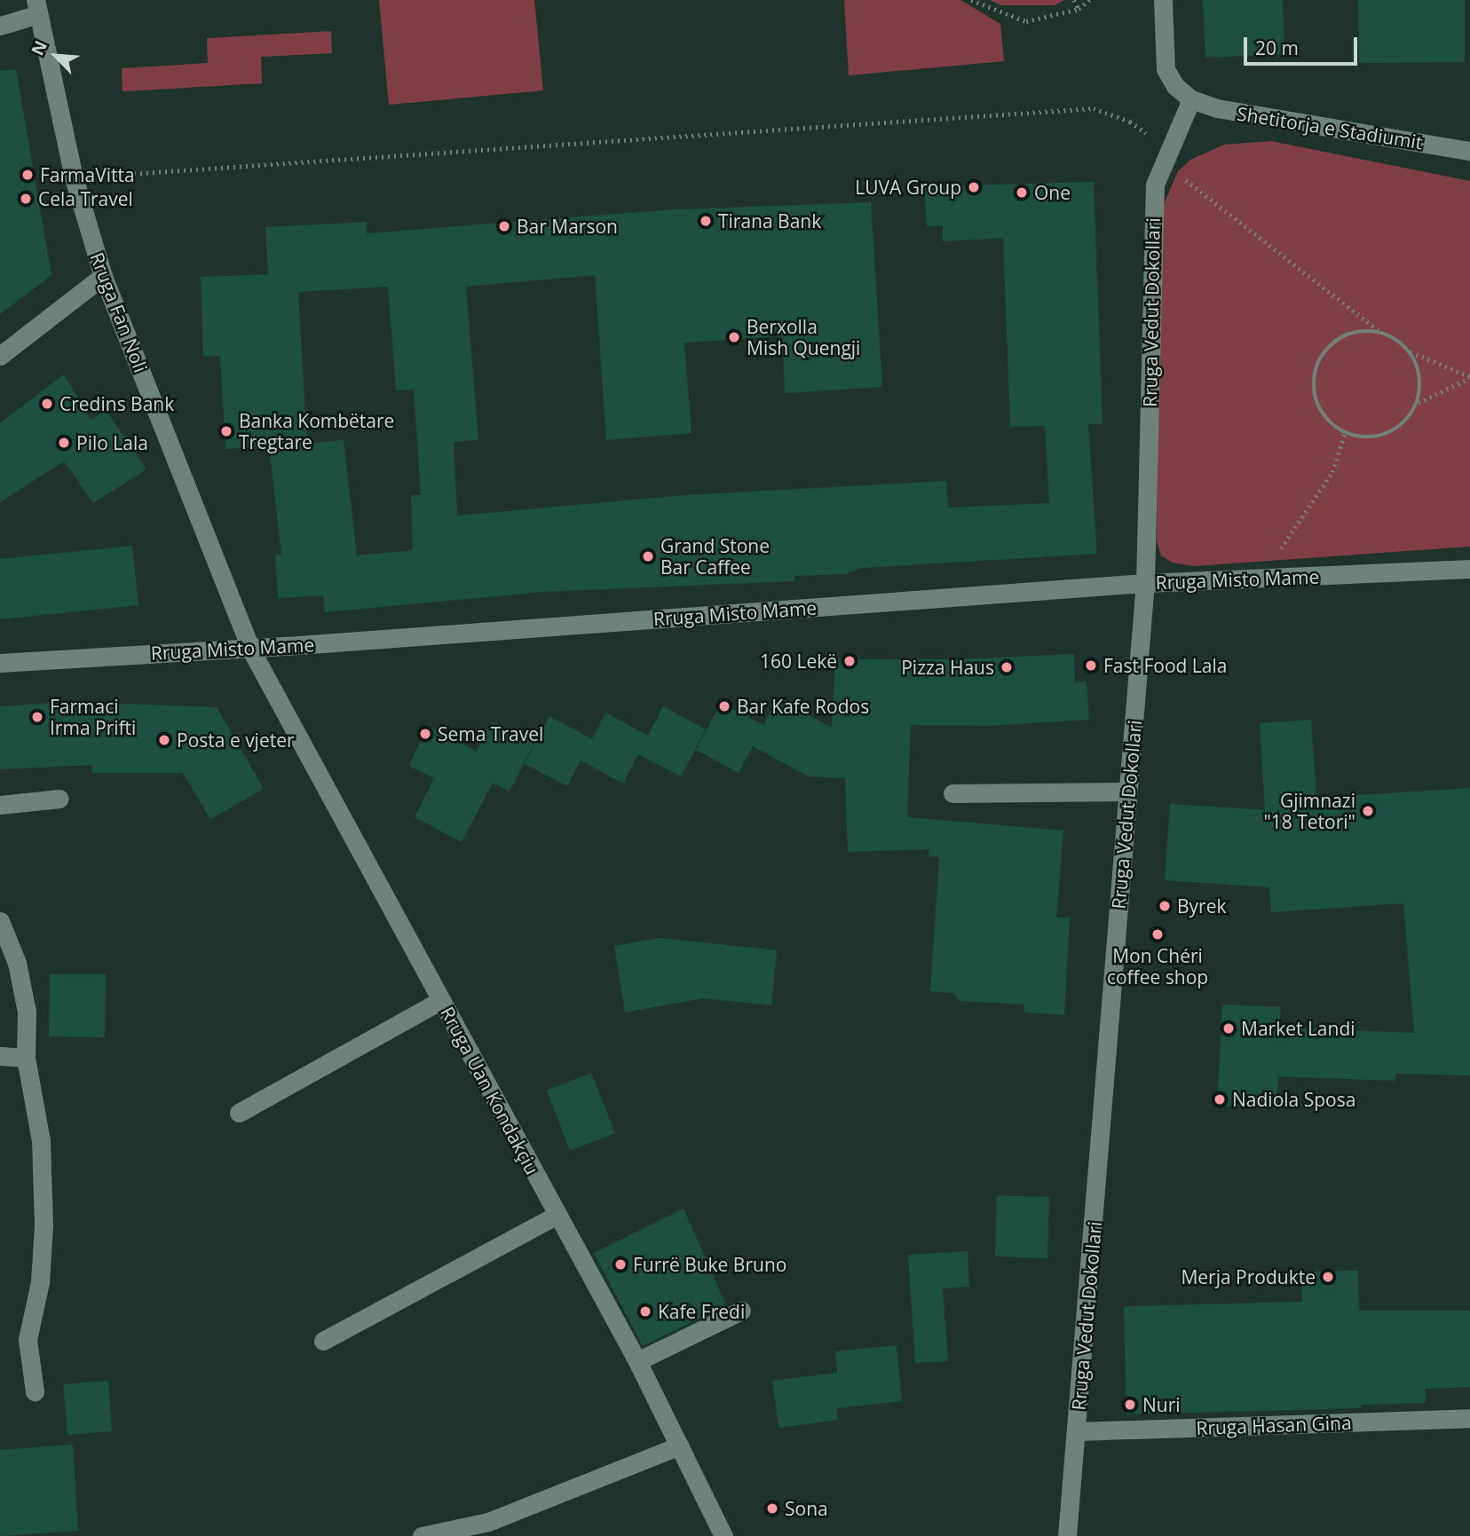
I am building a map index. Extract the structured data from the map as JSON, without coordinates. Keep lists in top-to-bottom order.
{
  "streets": {
    "street": [
      "Shetitorja e Stadiumit",
      "Rruga Fan Noli",
      "Rruga Vedut Dokollari",
      "Rruga Misto Mame",
      "Rruga Uan Kondakçiu",
      "Rruga Hasan Gina"
    ]
  },
  "crossings": [
    ["Shetitorja e Stadiumit", "Rruga Vedut Dokollari"],
    ["Rruga Fan Noli", "Rruga Misto Mame"],
    ["Rruga Fan Noli", "Rruga Uan Kondakçiu"],
    ["Rruga Vedut Dokollari", "Rruga Misto Mame"],
    ["Rruga Vedut Dokollari", "Rruga Hasan Gina"],
    ["Rruga Misto Mame", "Rruga Uan Kondakçiu"]
  ],
  "places": [
    "FarmaVitta",
    "LUVA Group",
    "One",
    "Cela Travel",
    "Tirana Bank",
    "Bar Marson",
    "Berxolla Mish Quengji",
    "Credins Bank",
    "Banka Kombëtare Tregtare",
    "Pilo Lala",
    "Grand Stone Bar Caffee",
    "160 Lekë",
    "Fast Food Lala",
    "Pizza Haus",
    "Bar Kafe Rodos",
    "Farmaci Irma Prifti",
    "Sema Travel",
    "Posta e vjeter",
    "Gjimnazi \"18 Tetori\"",
    "Byrek",
    "Mon Chéri coffee shop",
    "Market Landi",
    "Nadiola Sposa",
    "Furrë Buke Bruno",
    "Merja Produkte",
    "Kafe Fredi",
    "Nuri",
    "Sona"
  ],
  "scale_bar": "20 m",
  "north": "top left"
}
